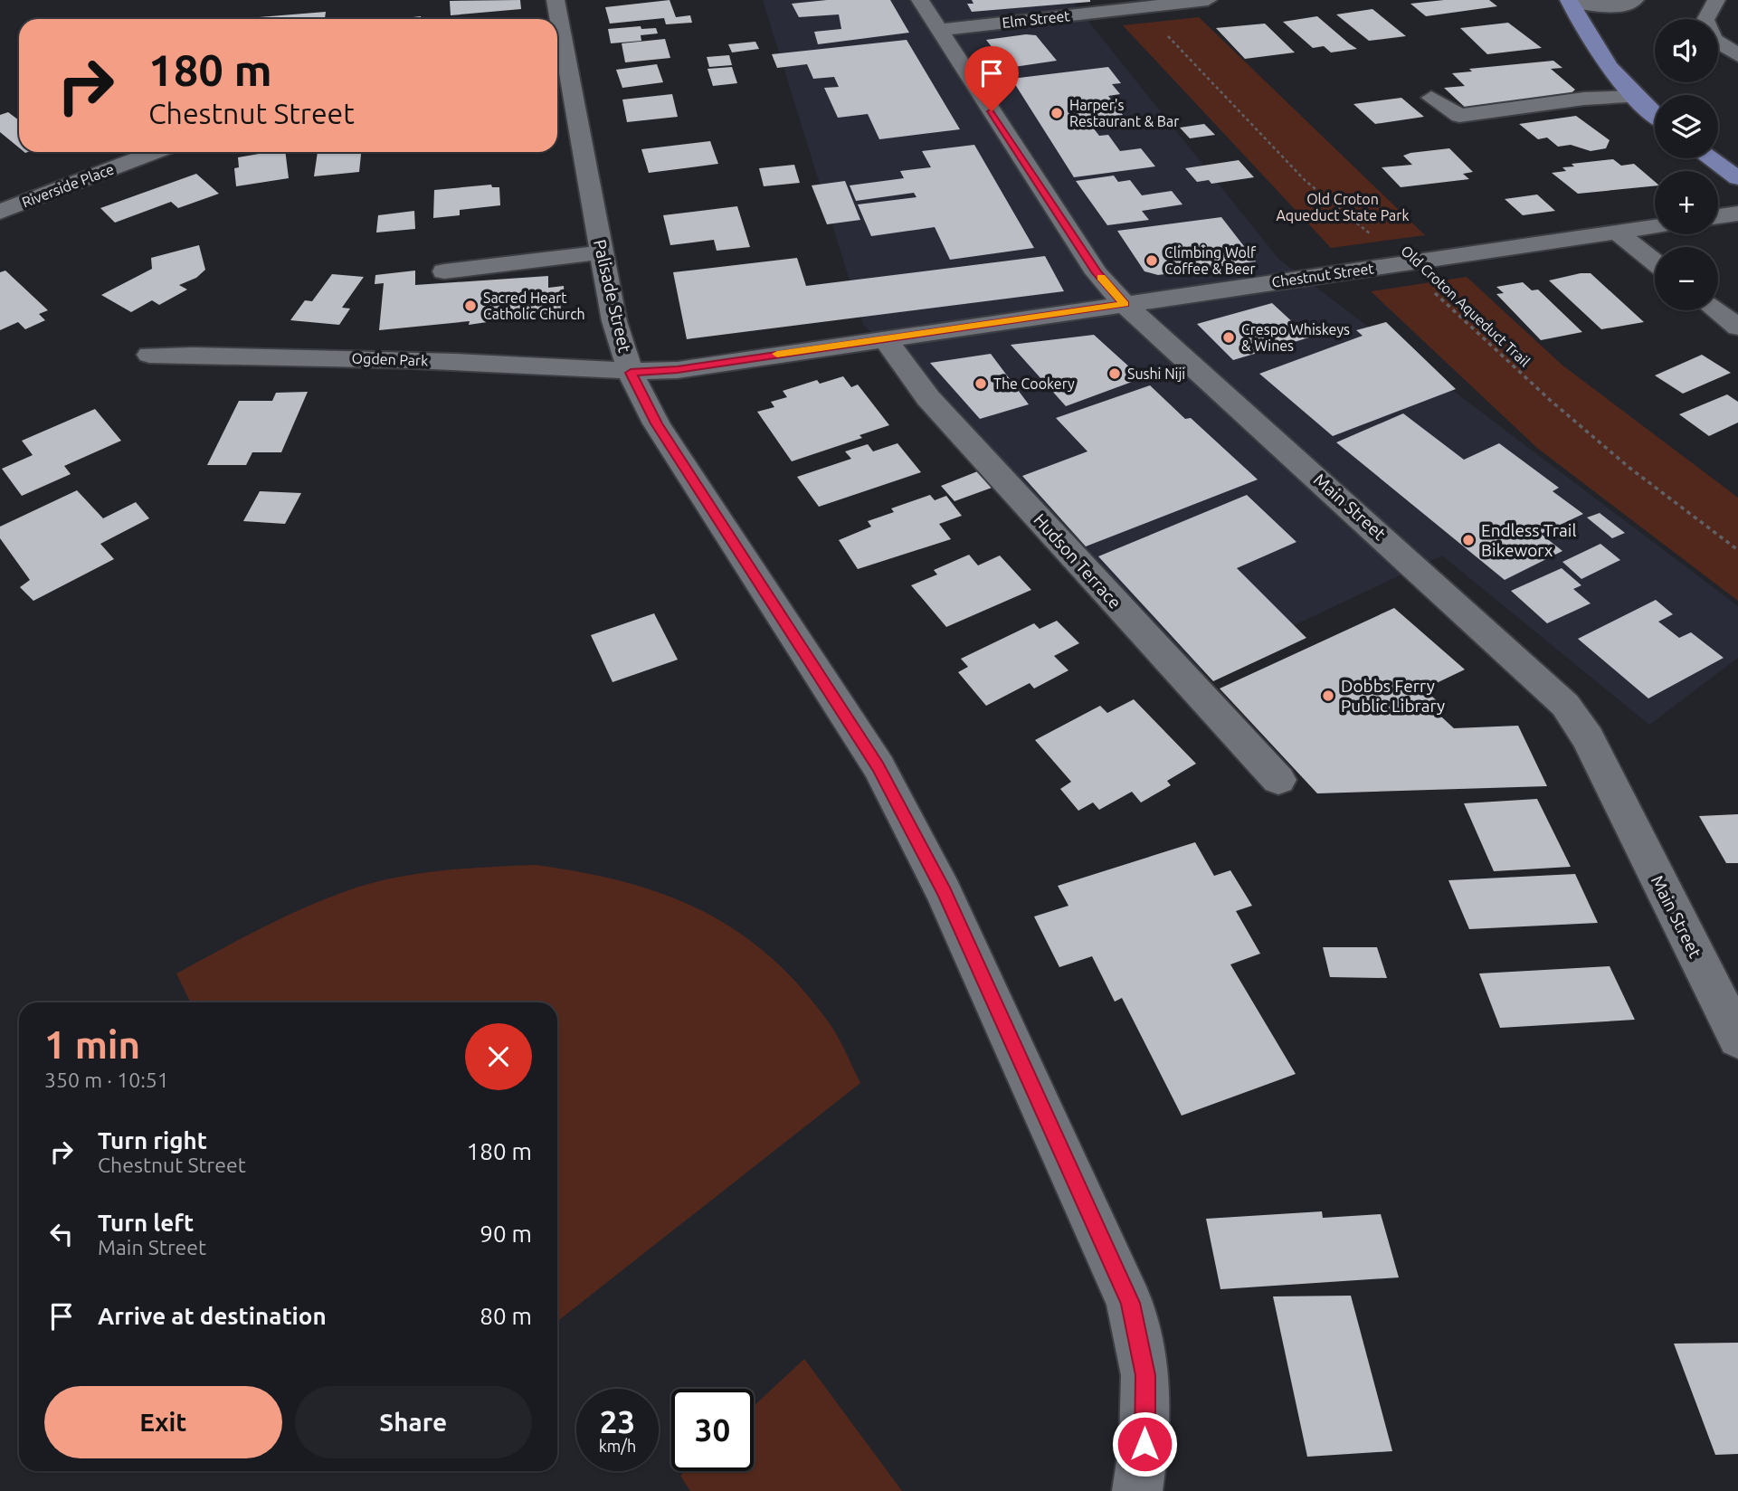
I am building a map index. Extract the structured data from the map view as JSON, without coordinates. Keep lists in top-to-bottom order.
{
  "streets": {
    "street": [
      "Elm Street",
      "Riverside Place",
      "Chestnut Street",
      "Palisade Street",
      "Ogden Park",
      "Main Street",
      "Hudson Terrace"
    ],
    "path": ["Old Croton Aqueduct Trail"]
  },
  "crossings": [
    ["Elm Street", "Old Croton Aqueduct Trail"],
    ["Elm Street", "Main Street"],
    ["Chestnut Street", "Palisade Street"],
    ["Chestnut Street", "Old Croton Aqueduct Trail"],
    ["Chestnut Street", "Ogden Park"],
    ["Chestnut Street", "Main Street"],
    ["Chestnut Street", "Hudson Terrace"],
    ["Palisade Street", "Ogden Park"]
  ],
  "parks": ["Old Croton Aqueduct State Park"],
  "places": [
    "Harper's Restaurant & Bar",
    "Climbing Wolf Coffee & Beer",
    "Sacred Heart Catholic Church",
    "Crespo Whiskeys & Wines",
    "Sushi Niji",
    "The Cookery",
    "Endless Trail Bikeworx",
    "Dobbs Ferry Public Library"
  ],
  "page": {
    "map_buttons": ["+", "−"],
    "turn": ["180 m", "Chestnut Street"],
    "heading": ["1 min", "350 m · 10:51"],
    "list": [
      {
        "name": "Turn right",
        "note": "Chestnut Street",
        "value": "180 m"
      },
      {
        "name": "Turn left",
        "note": "Main Street",
        "value": "90 m"
      },
      {
        "name": "Arrive at destination",
        "value": "80 m"
      }
    ],
    "buttons": ["Exit", "Share"],
    "speed": "23 km/h",
    "limit": "30"
  }
}
